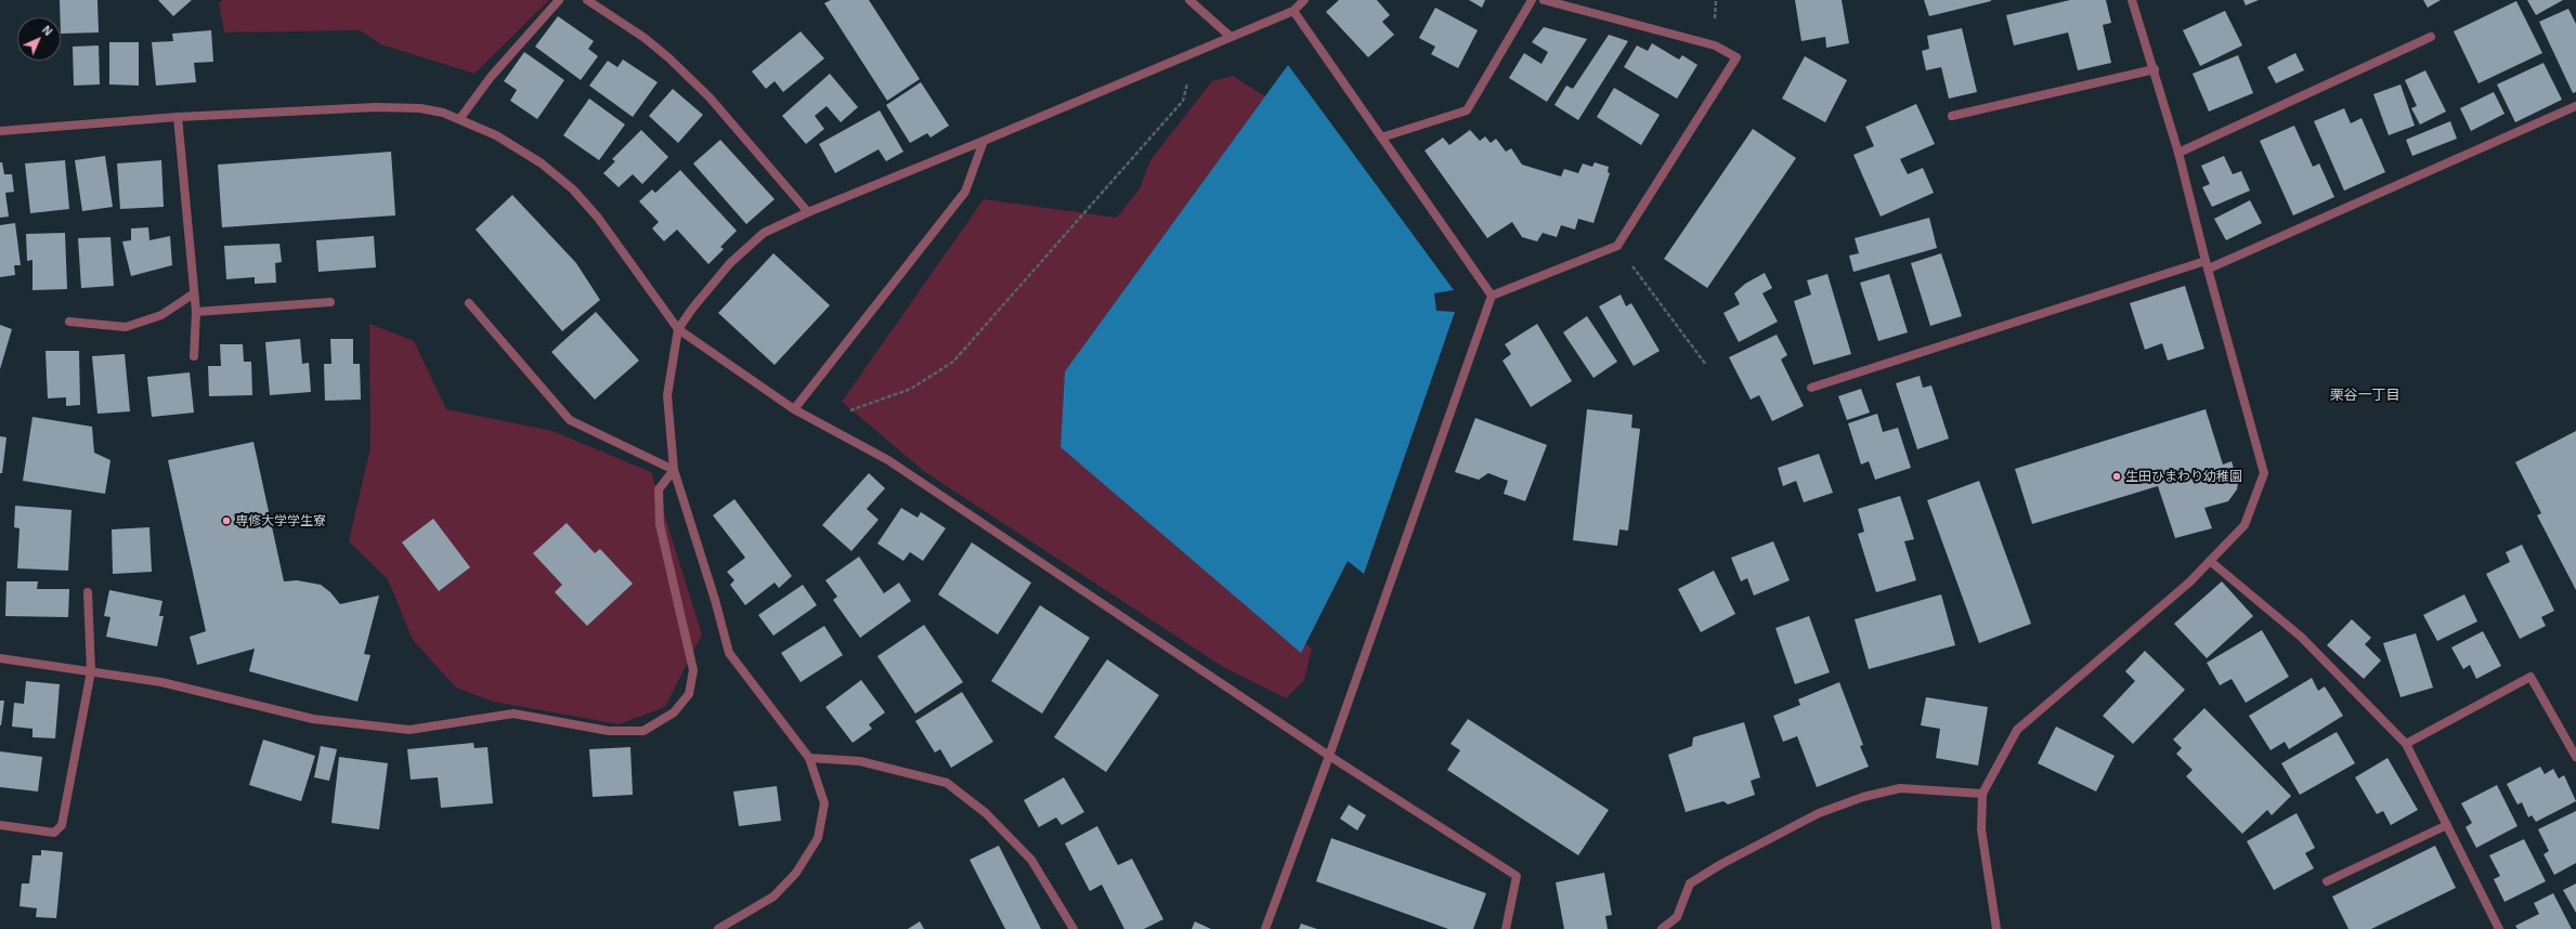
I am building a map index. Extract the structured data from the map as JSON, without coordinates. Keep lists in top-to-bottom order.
{
  "districts": ["栗谷一丁目"],
  "places": ["生田ひまわり幼稚園", "専修大学学生寮"],
  "north": "top right"
}
